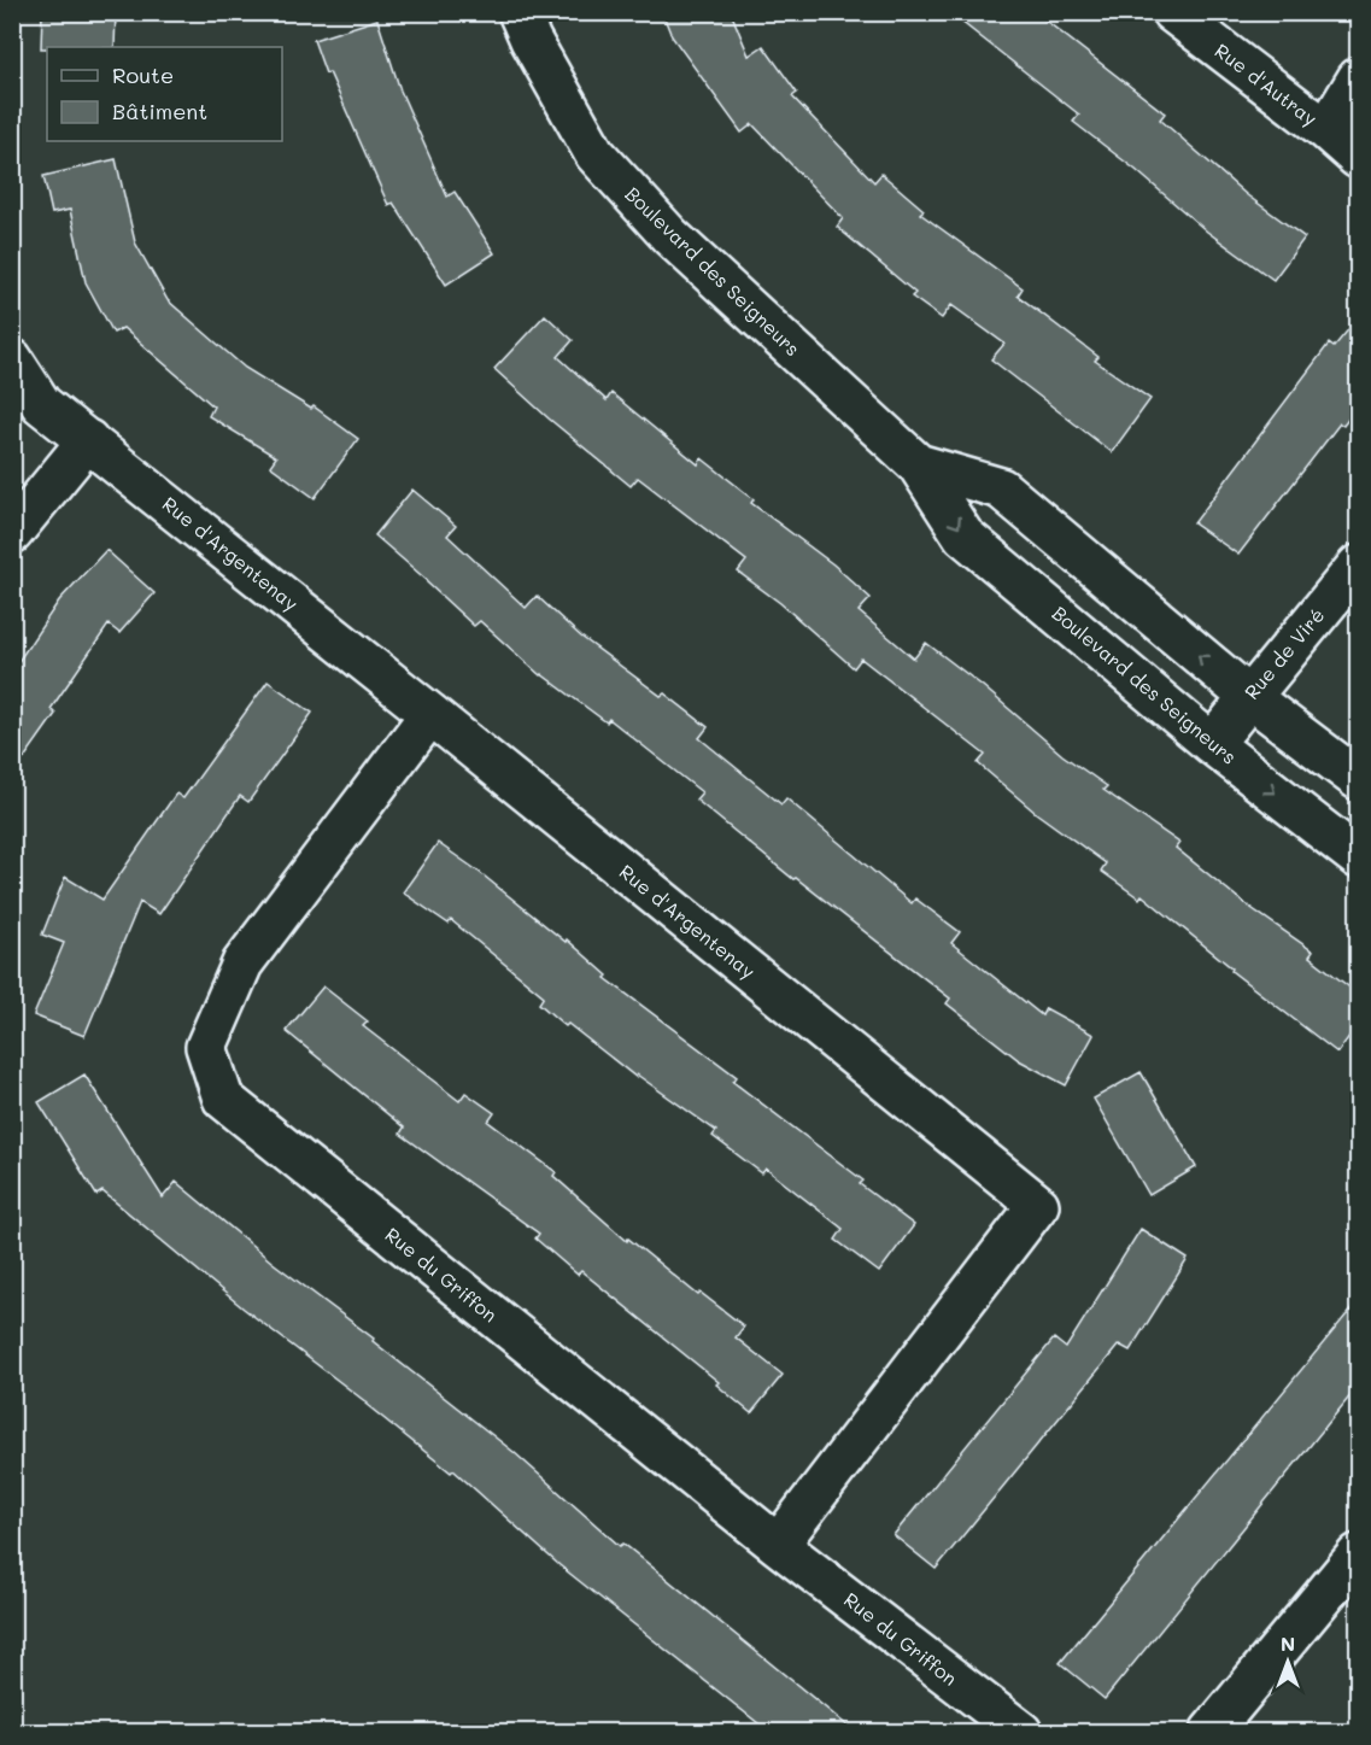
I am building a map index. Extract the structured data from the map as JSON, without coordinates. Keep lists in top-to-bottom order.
{
  "streets": {
    "street": [
      "Rue d'Autray",
      "Boulevard des Seigneurs",
      "Rue d'Argentenay",
      "Rue de Viré",
      "Rue du Griffon"
    ]
  },
  "crossings": [
    ["Boulevard des Seigneurs", "Rue de Viré"],
    ["Rue d'Argentenay", "Rue du Griffon"]
  ],
  "legend": ["Route", "Bâtiment"],
  "north": "top"
}
